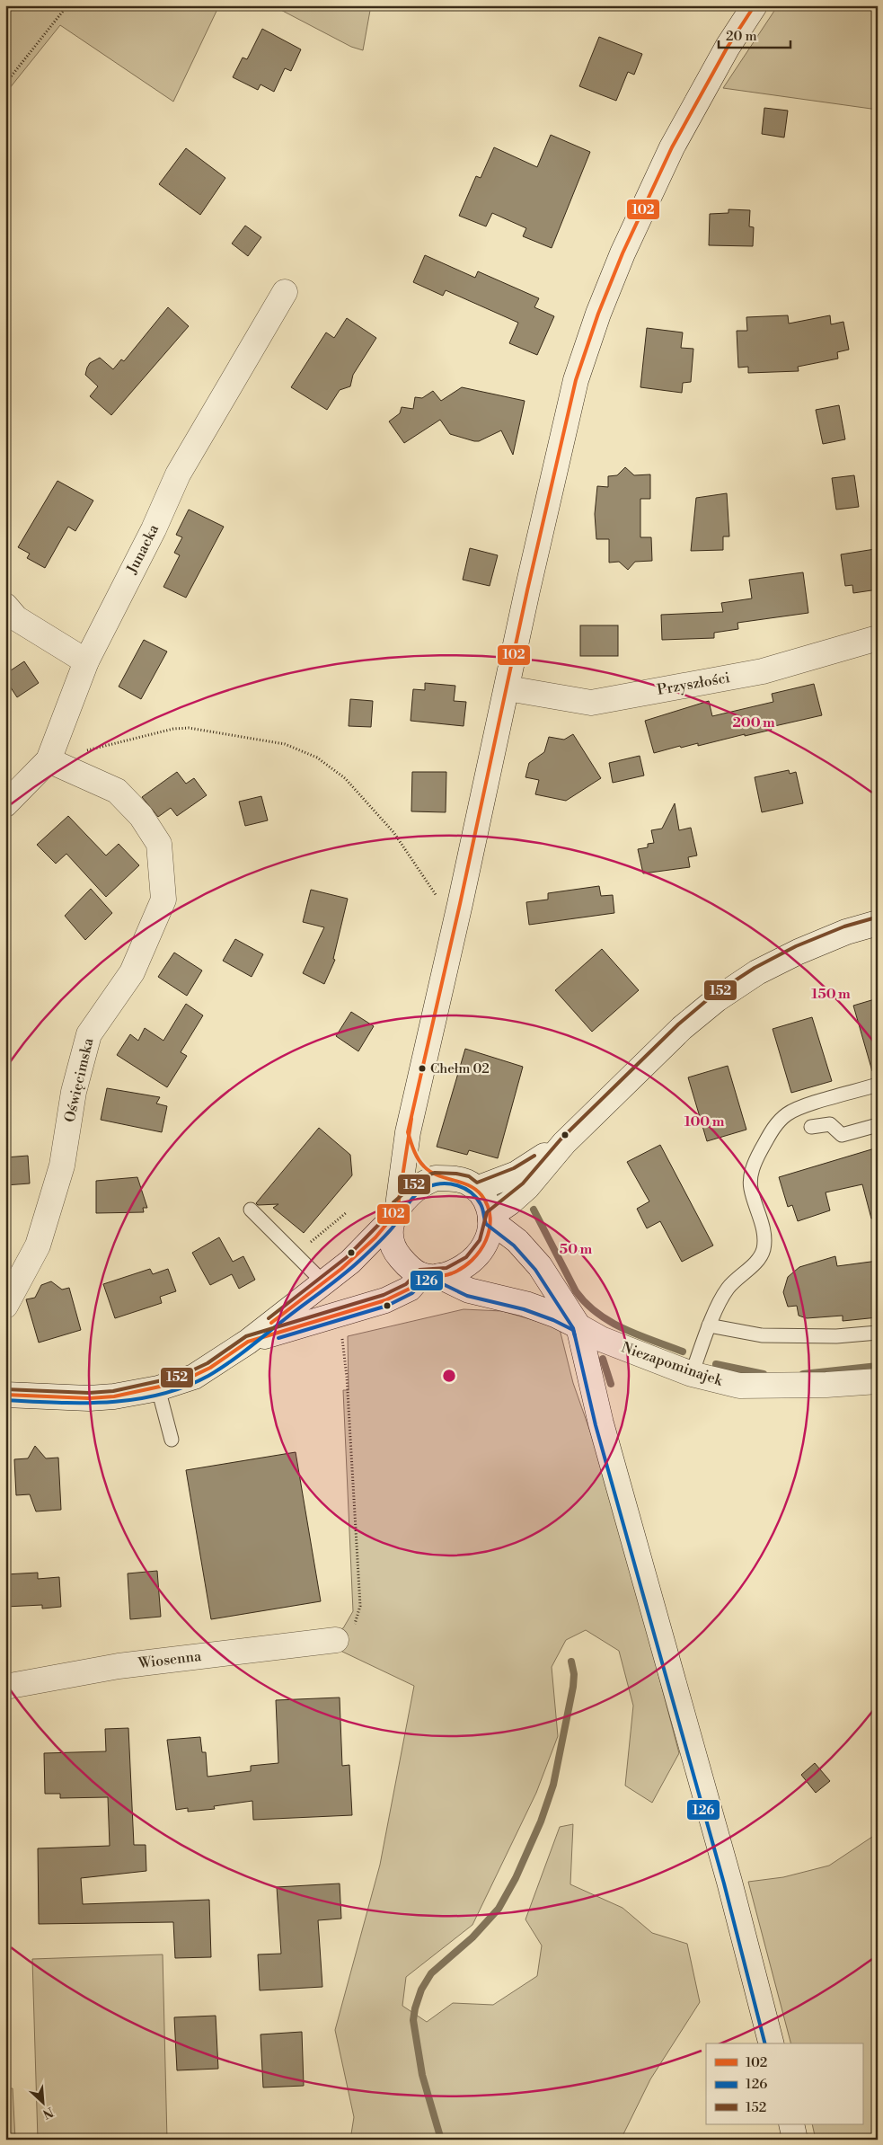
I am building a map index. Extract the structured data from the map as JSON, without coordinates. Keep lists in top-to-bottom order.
{
  "streets": {
    "street": [
      "Junacka",
      "Przyszłości",
      "Oświęcimska",
      "Niezapominajek",
      "Wiosenna"
    ]
  },
  "crossings": [
    ["Junacka", "Oświęcimska"]
  ],
  "places": ["Chełm 02"],
  "lines": ["transit line 102", "transit line 152", "transit line 126"],
  "legend": ["102", "126", "152"],
  "scale_bar": "20 m",
  "north": "bottom right",
  "rings": [
    "200 m",
    "150 m",
    "100 m",
    "50 m"
  ]
}
